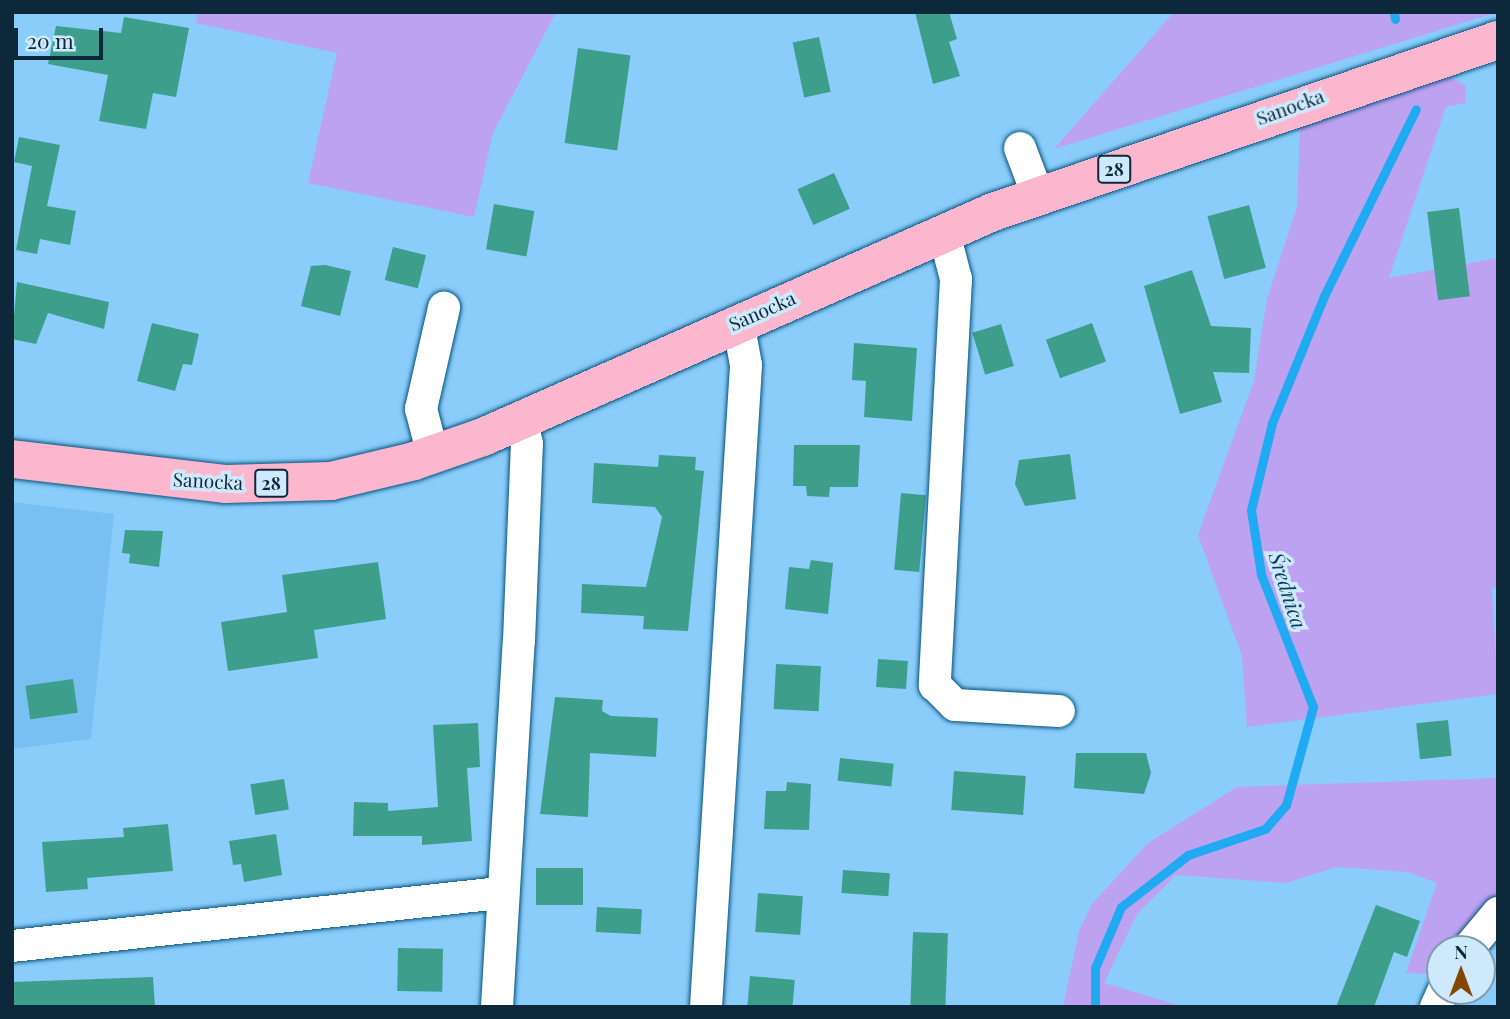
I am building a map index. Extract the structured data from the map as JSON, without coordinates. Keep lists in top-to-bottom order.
{
  "streets": {
    "main road": ["Sanocka", "28"]
  },
  "water": ["Średnica"],
  "scale_bar": "20 m",
  "north": "top"
}
